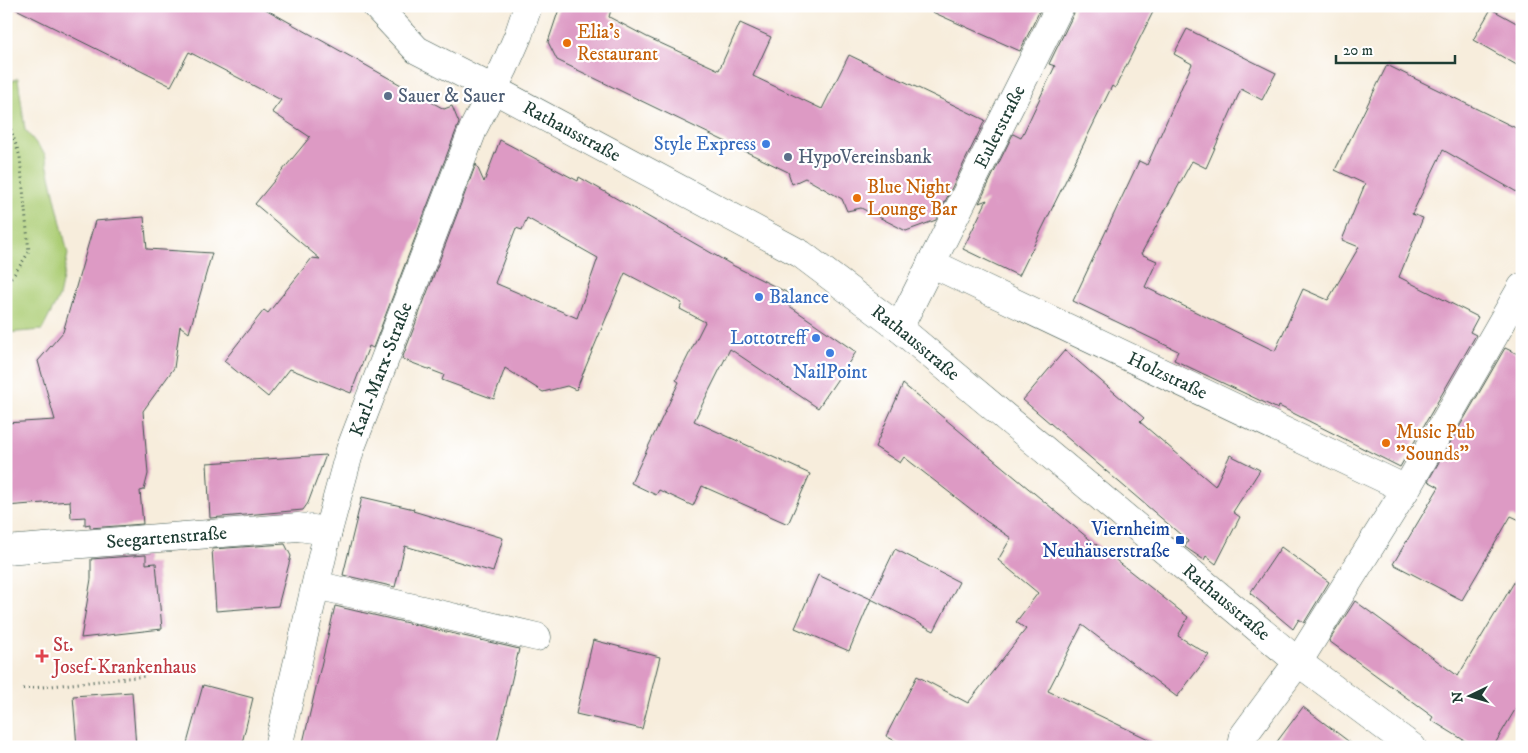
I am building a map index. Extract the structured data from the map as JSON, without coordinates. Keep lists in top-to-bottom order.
{
  "streets": {
    "street": [
      "Eulerstraße",
      "Rathausstraße",
      "Karl-Marx-Straße",
      "Holzstraße",
      "Seegartenstraße"
    ]
  },
  "crossings": [
    ["Eulerstraße", "Rathausstraße"],
    ["Eulerstraße", "Holzstraße"],
    ["Rathausstraße", "Karl-Marx-Straße"],
    ["Karl-Marx-Straße", "Seegartenstraße"]
  ],
  "places": {
    "other": [
      "Elia's Restaurant",
      "Sauer & Sauer",
      "Style Express",
      "HypoVereinsbank",
      "Blue Night Lounge Bar",
      "Balance",
      "Lottotreff",
      "NailPoint",
      "Music Pub \"Sounds\""
    ],
    "transit": ["Viernheim Neuhäuserstraße"],
    "health": ["St. Josef-Krankenhaus"]
  },
  "scale_bar": "20 m",
  "north": "left"
}
